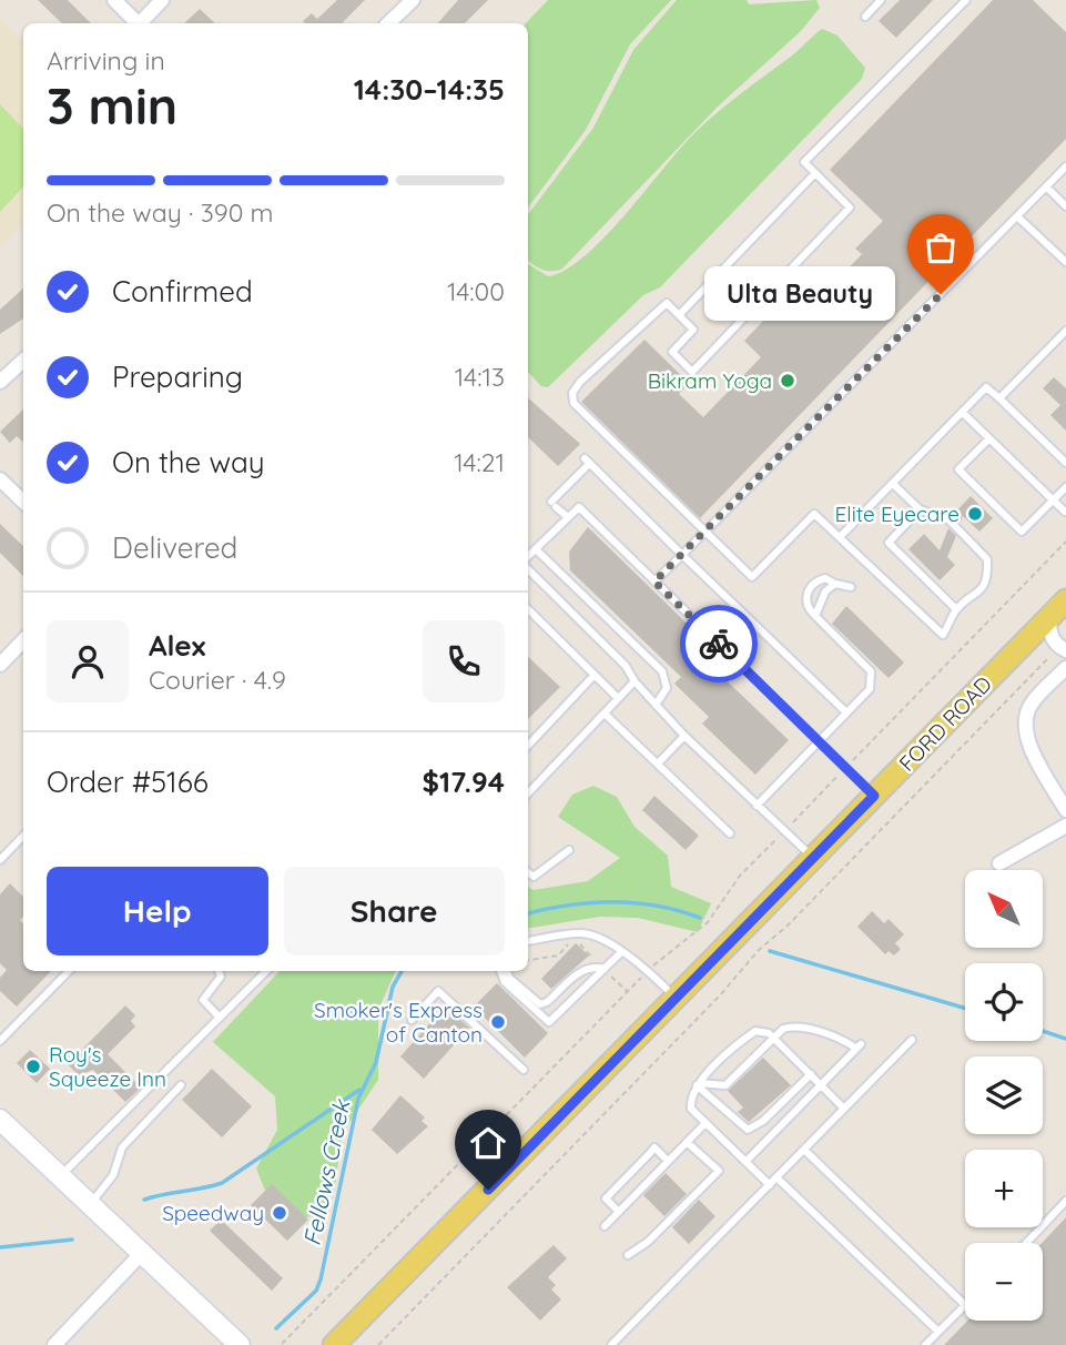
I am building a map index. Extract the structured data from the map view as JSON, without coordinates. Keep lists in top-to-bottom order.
{
  "streets": {
    "main road": ["FORD ROAD"]
  },
  "water": ["Fellows Creek"],
  "places": [
    "Ulta Beauty",
    "Bikram Yoga",
    "Elite Eyecare",
    "Smoker's Express of Canton",
    "Roy's Squeeze Inn",
    "Speedway"
  ],
  "north": "top left",
  "page": {
    "heading": ["3 min", "Arriving in", "14:30–14:35"],
    "panel": [
      "Alex",
      "Courier · 4.9",
      "Order #5166",
      "$17.94"
    ],
    "bar": "On the way · 390 m",
    "list": [
      ["Confirmed", "14:00"],
      ["Preparing", "14:13"],
      ["On the way", "14:21"],
      "Delivered"
    ],
    "bubble": "Ulta Beauty",
    "buttons": ["Help", "Share"],
    "map_buttons": ["+", "−"]
  }
}
